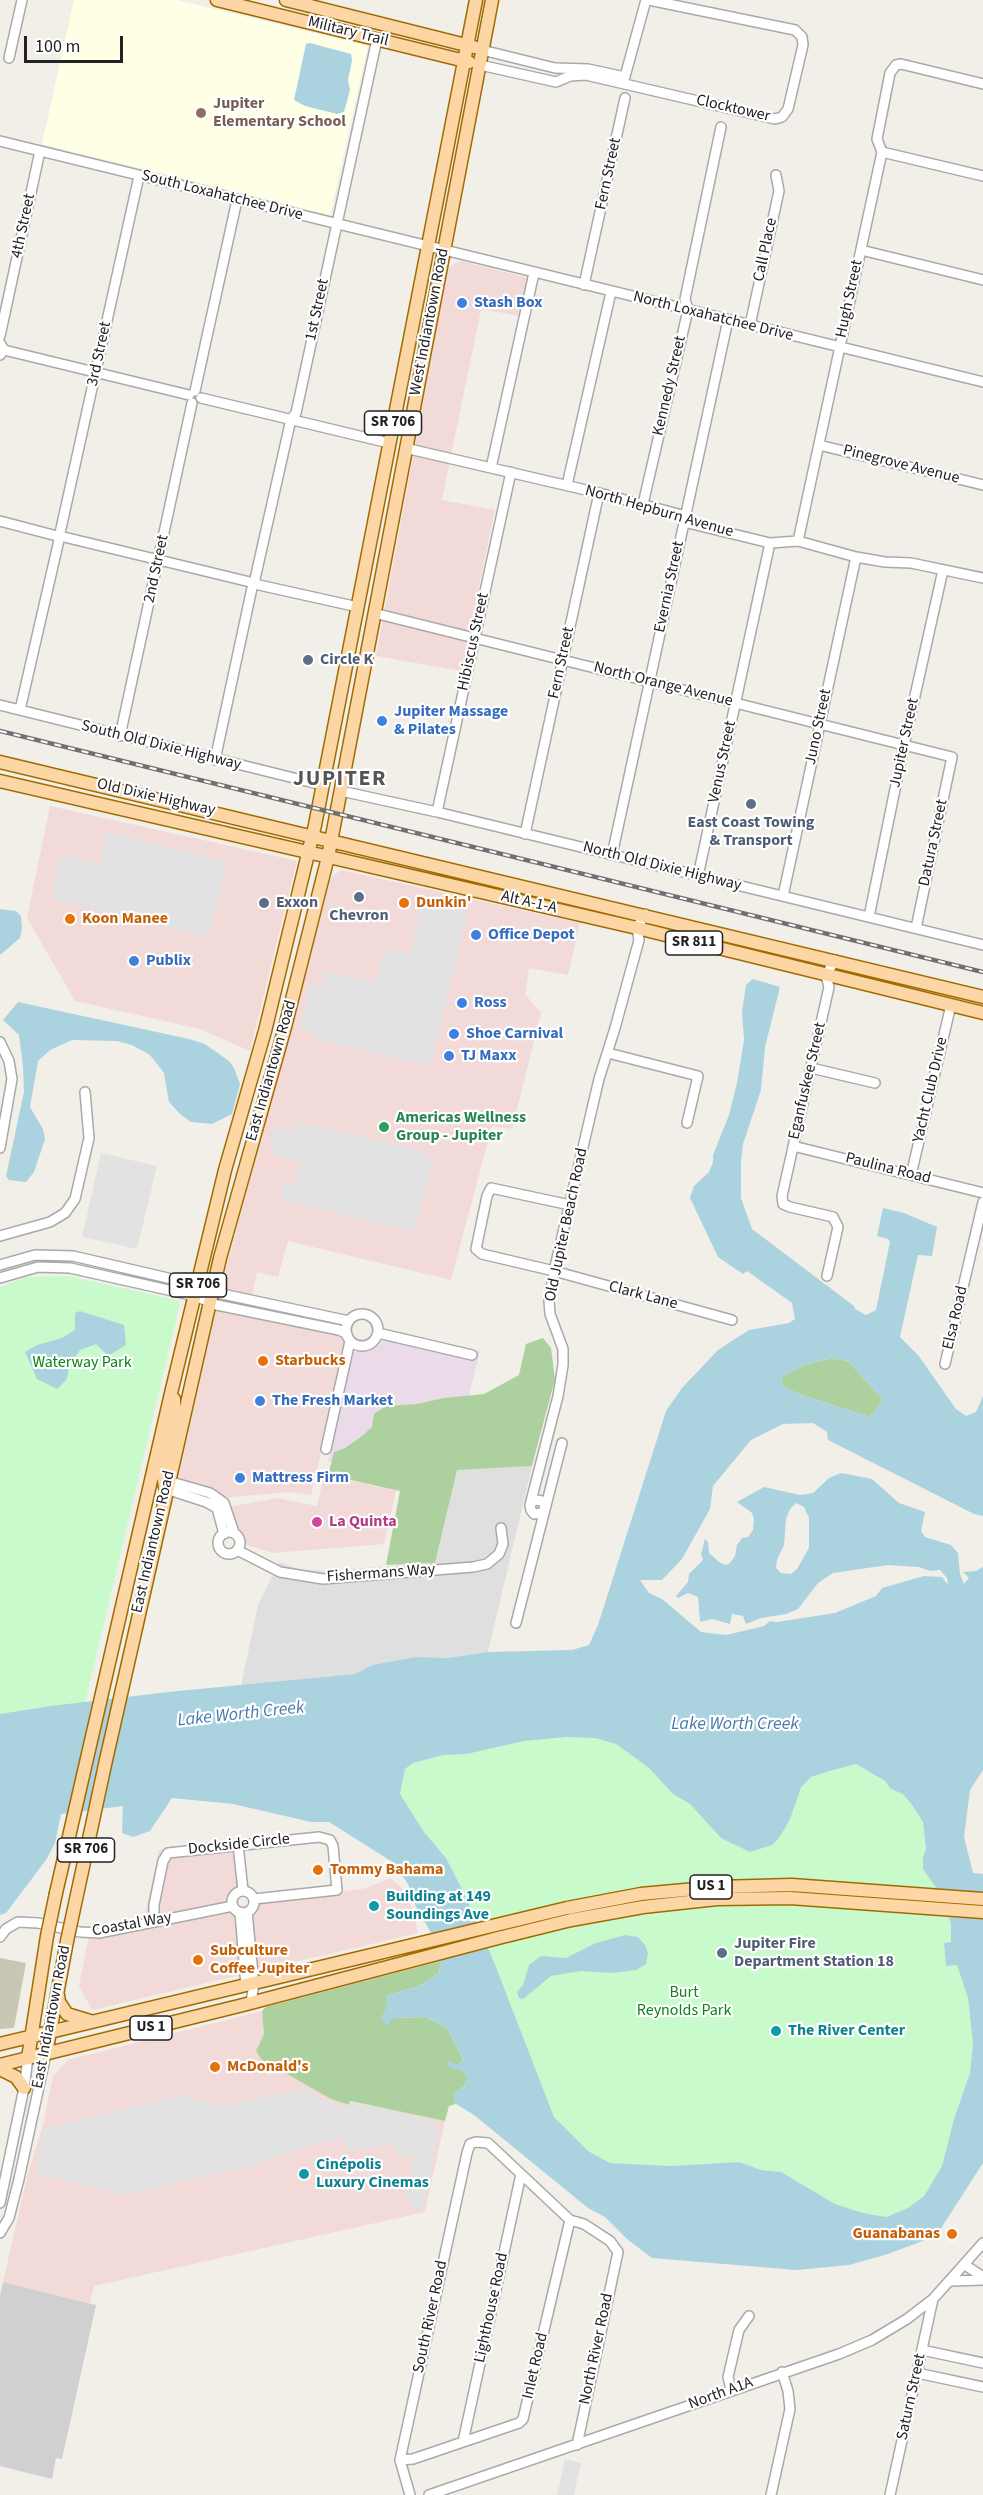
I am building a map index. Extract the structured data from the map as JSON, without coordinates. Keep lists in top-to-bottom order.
{
  "streets": {
    "main road": [
      "Military Trail",
      "West Indiantown Road",
      "SR 706",
      "Old Dixie Highway",
      "Alt A-1-A",
      "SR 811",
      "East Indiantown Road",
      "US 1"
    ],
    "street": [
      "Clocktower",
      "Fern Street",
      "South Loxahatchee Drive",
      "4th Street",
      "Call Place",
      "Hugh Street",
      "1st Street",
      "North Loxahatchee Drive",
      "3rd Street",
      "Kennedy Street",
      "Pinegrove Avenue",
      "North Hepburn Avenue",
      "2nd Street",
      "Evernia Street",
      "Hibiscus Street",
      "North Orange Avenue",
      "Juno Street",
      "Jupiter Street",
      "South Old Dixie Highway",
      "Venus Street",
      "Datura Street",
      "North Old Dixie Highway",
      "Eganfuskee Street",
      "Yacht Club Drive",
      "Paulina Road",
      "Old Jupiter Beach Road",
      "Clark Lane",
      "Elsa Road",
      "Fishermans Way",
      "Dockside Circle",
      "Coastal Way",
      "Lighthouse Road",
      "South River Road",
      "North River Road",
      "Inlet Road",
      "North A1A",
      "Saturn Street"
    ]
  },
  "crossings": [
    ["Military Trail", "Clocktower"],
    ["Military Trail", "1st Street"],
    ["Military Trail", "West Indiantown Road"],
    ["Clocktower", "West Indiantown Road"],
    ["Fern Street", "North Loxahatchee Drive"],
    ["Fern Street", "North Hepburn Avenue"],
    ["Fern Street", "North Orange Avenue"],
    ["Fern Street", "North Old Dixie Highway"],
    ["South Loxahatchee Drive", "4th Street"],
    ["South Loxahatchee Drive", "1st Street"],
    ["South Loxahatchee Drive", "North Loxahatchee Drive"],
    ["South Loxahatchee Drive", "West Indiantown Road"],
    ["South Loxahatchee Drive", "3rd Street"],
    ["South Loxahatchee Drive", "2nd Street"],
    ["Call Place", "North Loxahatchee Drive"],
    ["Hugh Street", "North Loxahatchee Drive"],
    ["Hugh Street", "Pinegrove Avenue"],
    ["Hugh Street", "North Hepburn Avenue"],
    ["1st Street", "South Old Dixie Highway"],
    ["North Loxahatchee Drive", "West Indiantown Road"],
    ["North Loxahatchee Drive", "Kennedy Street"],
    ["North Loxahatchee Drive", "Evernia Street"],
    ["West Indiantown Road", "North Hepburn Avenue"],
    ["West Indiantown Road", "North Orange Avenue"],
    ["West Indiantown Road", "South Old Dixie Highway"],
    ["West Indiantown Road", "Old Dixie Highway"],
    ["West Indiantown Road", "North Old Dixie Highway"],
    ["West Indiantown Road", "Alt A-1-A"],
    ["West Indiantown Road", "East Indiantown Road"],
    ["3rd Street", "South Old Dixie Highway"],
    ["Kennedy Street", "North Hepburn Avenue"],
    ["North Hepburn Avenue", "Evernia Street"],
    ["North Hepburn Avenue", "Hibiscus Street"],
    ["North Hepburn Avenue", "Juno Street"],
    ["North Hepburn Avenue", "Jupiter Street"],
    ["North Hepburn Avenue", "Venus Street"],
    ["2nd Street", "South Old Dixie Highway"],
    ["Evernia Street", "North Orange Avenue"],
    ["Evernia Street", "North Old Dixie Highway"],
    ["Hibiscus Street", "North Orange Avenue"],
    ["Hibiscus Street", "North Old Dixie Highway"],
    ["North Orange Avenue", "Juno Street"],
    ["North Orange Avenue", "Jupiter Street"],
    ["North Orange Avenue", "Venus Street"],
    ["North Orange Avenue", "Datura Street"],
    ["Juno Street", "North Old Dixie Highway"],
    ["Jupiter Street", "North Old Dixie Highway"],
    ["Venus Street", "North Old Dixie Highway"],
    ["Old Dixie Highway", "Alt A-1-A"],
    ["Datura Street", "North Old Dixie Highway"],
    ["Alt A-1-A", "SR 811"],
    ["Alt A-1-A", "East Indiantown Road"],
    ["Alt A-1-A", "Eganfuskee Street"],
    ["Alt A-1-A", "Yacht Club Drive"],
    ["Alt A-1-A", "Old Jupiter Beach Road"],
    ["SR 811", "Yacht Club Drive"],
    ["East Indiantown Road", "Fishermans Way"],
    ["East Indiantown Road", "US 1"],
    ["Eganfuskee Street", "Paulina Road"],
    ["Yacht Club Drive", "Paulina Road"],
    ["Old Jupiter Beach Road", "Clark Lane"],
    ["Dockside Circle", "Coastal Way"],
    ["Lighthouse Road", "South River Road"],
    ["Lighthouse Road", "Inlet Road"],
    ["South River Road", "Inlet Road"],
    ["North River Road", "Inlet Road"],
    ["North River Road", "North A1A"],
    ["North A1A", "Saturn Street"]
  ],
  "districts": ["JUPITER"],
  "water": ["Lake Worth Creek"],
  "parks": ["Waterway Park", "Burt Reynolds Park"],
  "places": [
    "Jupiter Elementary School",
    "Stash Box",
    "Circle K",
    "Jupiter Massage & Pilates",
    "East Coast Towing & Transport",
    "Chevron",
    "Exxon",
    "Dunkin'",
    "Koon Manee",
    "Office Depot",
    "Publix",
    "Ross",
    "Shoe Carnival",
    "TJ Maxx",
    "Americas Wellness Group - Jupiter",
    "Starbucks",
    "The Fresh Market",
    "Mattress Firm",
    "La Quinta",
    "Tommy Bahama",
    "Building at 149 Soundings Ave",
    "Jupiter Fire Department Station 18",
    "Subculture Coffee Jupiter",
    "The River Center",
    "McDonald's",
    "Cinépolis Luxury Cinemas",
    "Guanabanas"
  ],
  "scale_bar": "100 m"
}
